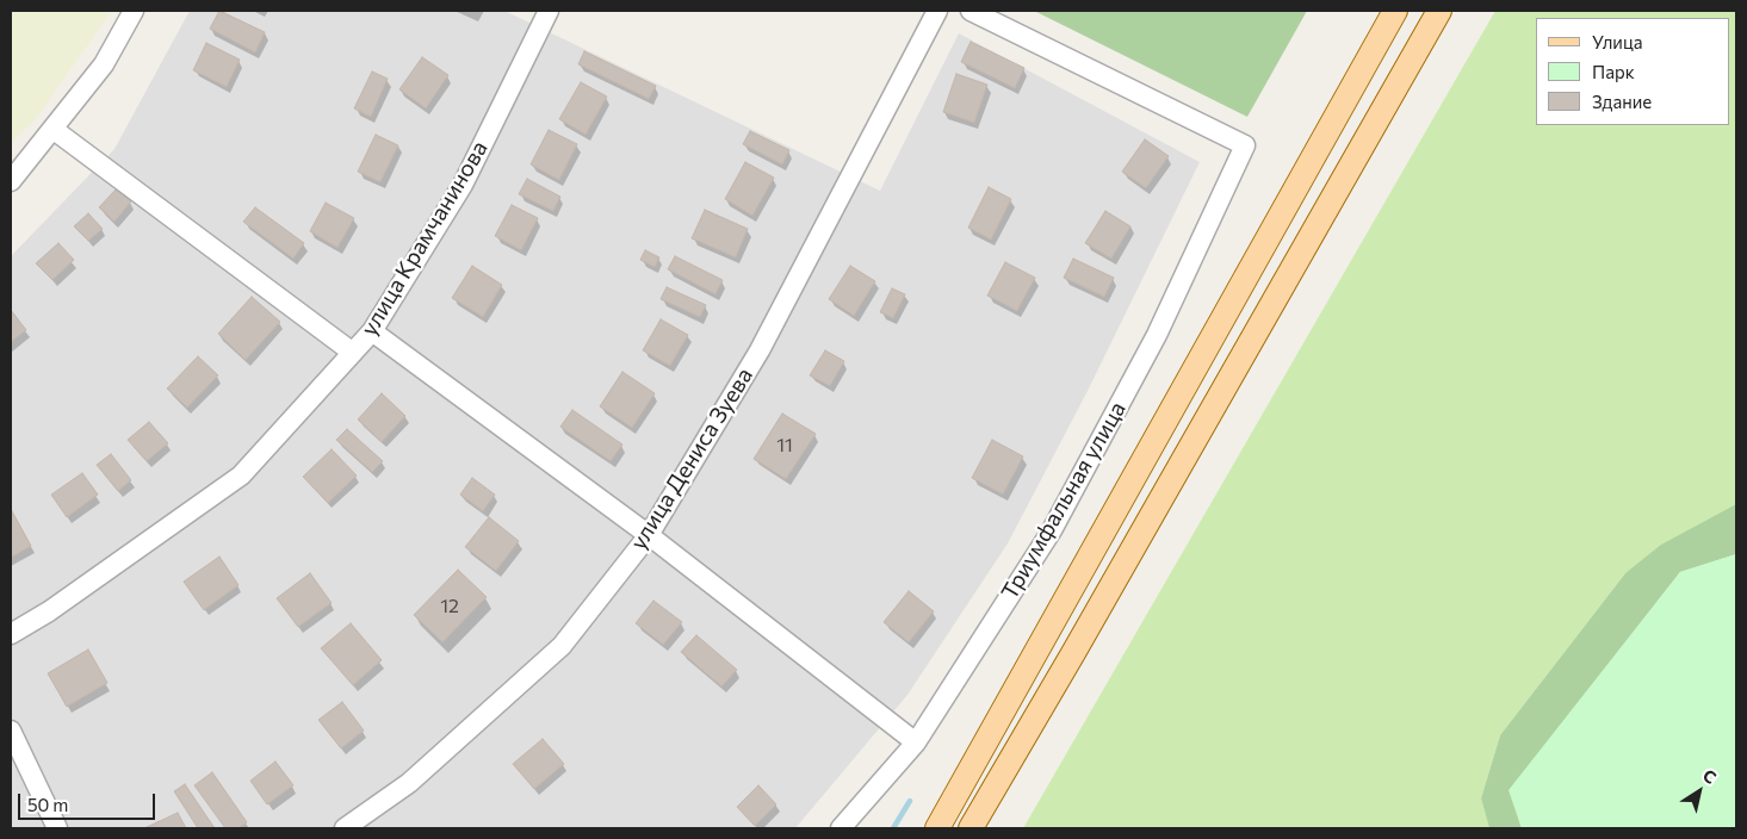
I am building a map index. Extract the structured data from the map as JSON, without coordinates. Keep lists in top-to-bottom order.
{
  "streets": {
    "street": ["улица Крамчанинова", "улица Дениса Зуева", "Триумфальная улица"]
  },
  "house_numbers": ["11", "12"],
  "legend": ["Улица", "Парк", "Здание"],
  "scale_bar": "50 m",
  "north": "top right"
}
